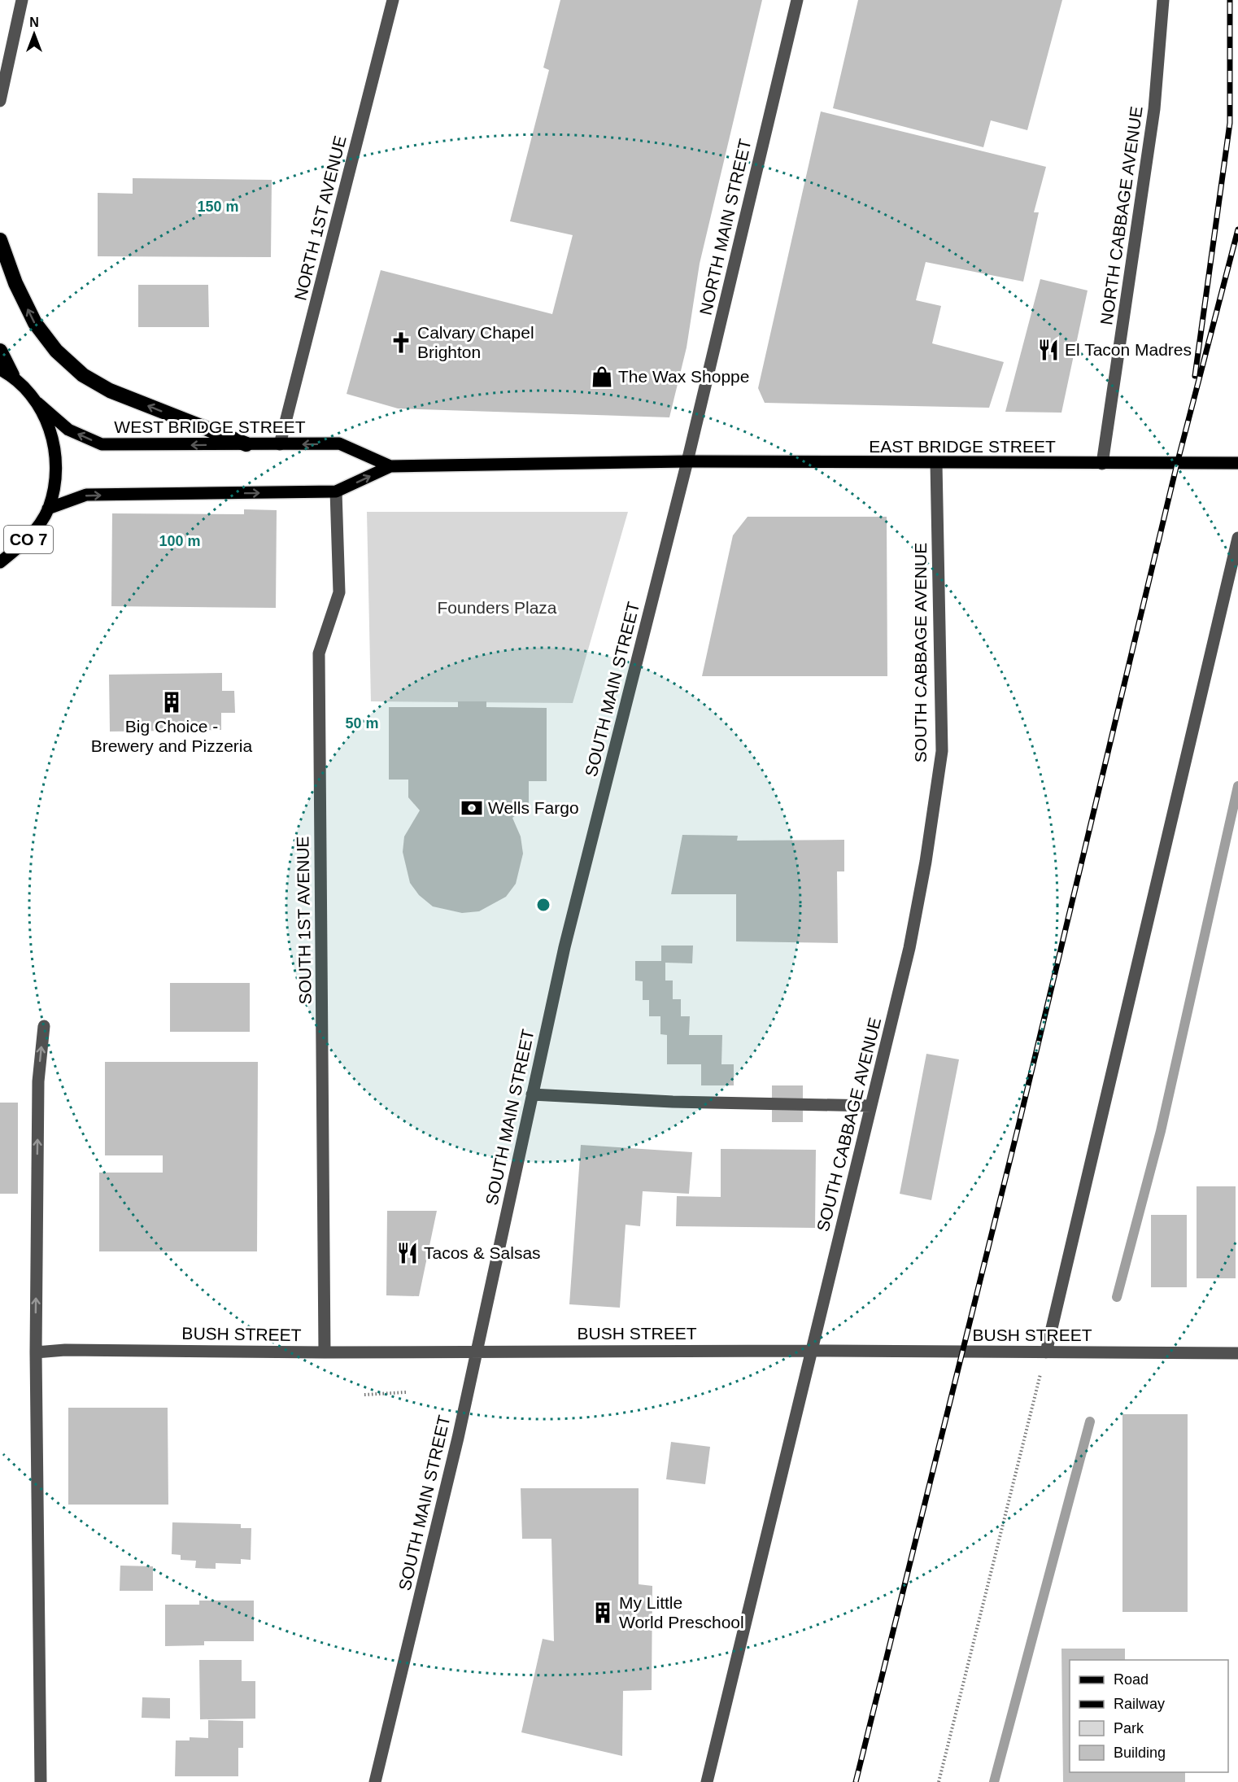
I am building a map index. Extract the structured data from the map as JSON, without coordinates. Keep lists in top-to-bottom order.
{
  "streets": {
    "main road": ["WEST BRIDGE STREET", "EAST BRIDGE STREET", "CO 7"],
    "street": [
      "NORTH CABBAGE AVENUE",
      "NORTH 1ST AVENUE",
      "NORTH MAIN STREET",
      "SOUTH CABBAGE AVENUE",
      "SOUTH MAIN STREET",
      "SOUTH 1ST AVENUE",
      "BUSH STREET"
    ]
  },
  "crossings": [
    ["NORTH CABBAGE AVENUE", "EAST BRIDGE STREET"],
    ["NORTH 1ST AVENUE", "WEST BRIDGE STREET"],
    ["NORTH MAIN STREET", "WEST BRIDGE STREET"],
    ["NORTH MAIN STREET", "EAST BRIDGE STREET"],
    ["NORTH MAIN STREET", "SOUTH MAIN STREET"],
    ["WEST BRIDGE STREET", "EAST BRIDGE STREET"],
    ["WEST BRIDGE STREET", "CO 7"],
    ["WEST BRIDGE STREET", "SOUTH MAIN STREET"],
    ["WEST BRIDGE STREET", "SOUTH 1ST AVENUE"],
    ["EAST BRIDGE STREET", "SOUTH CABBAGE AVENUE"],
    ["EAST BRIDGE STREET", "SOUTH MAIN STREET"],
    ["SOUTH CABBAGE AVENUE", "BUSH STREET"],
    ["SOUTH MAIN STREET", "BUSH STREET"],
    ["SOUTH 1ST AVENUE", "BUSH STREET"]
  ],
  "parks": ["Founders Plaza"],
  "places": {
    "church": ["Calvary Chapel Brighton"],
    "restaurant": ["El Tacon Madres", "Tacos & Salsas"],
    "shop": ["The Wax Shoppe"],
    "building": ["Big Choice - Brewery and Pizzeria", "My Little World Preschool"],
    "bank": ["Wells Fargo"]
  },
  "legend": [
    "Road",
    "Railway",
    "Park",
    "Building"
  ],
  "north": "top",
  "rings": ["150 m", "100 m", "50 m"]
}
